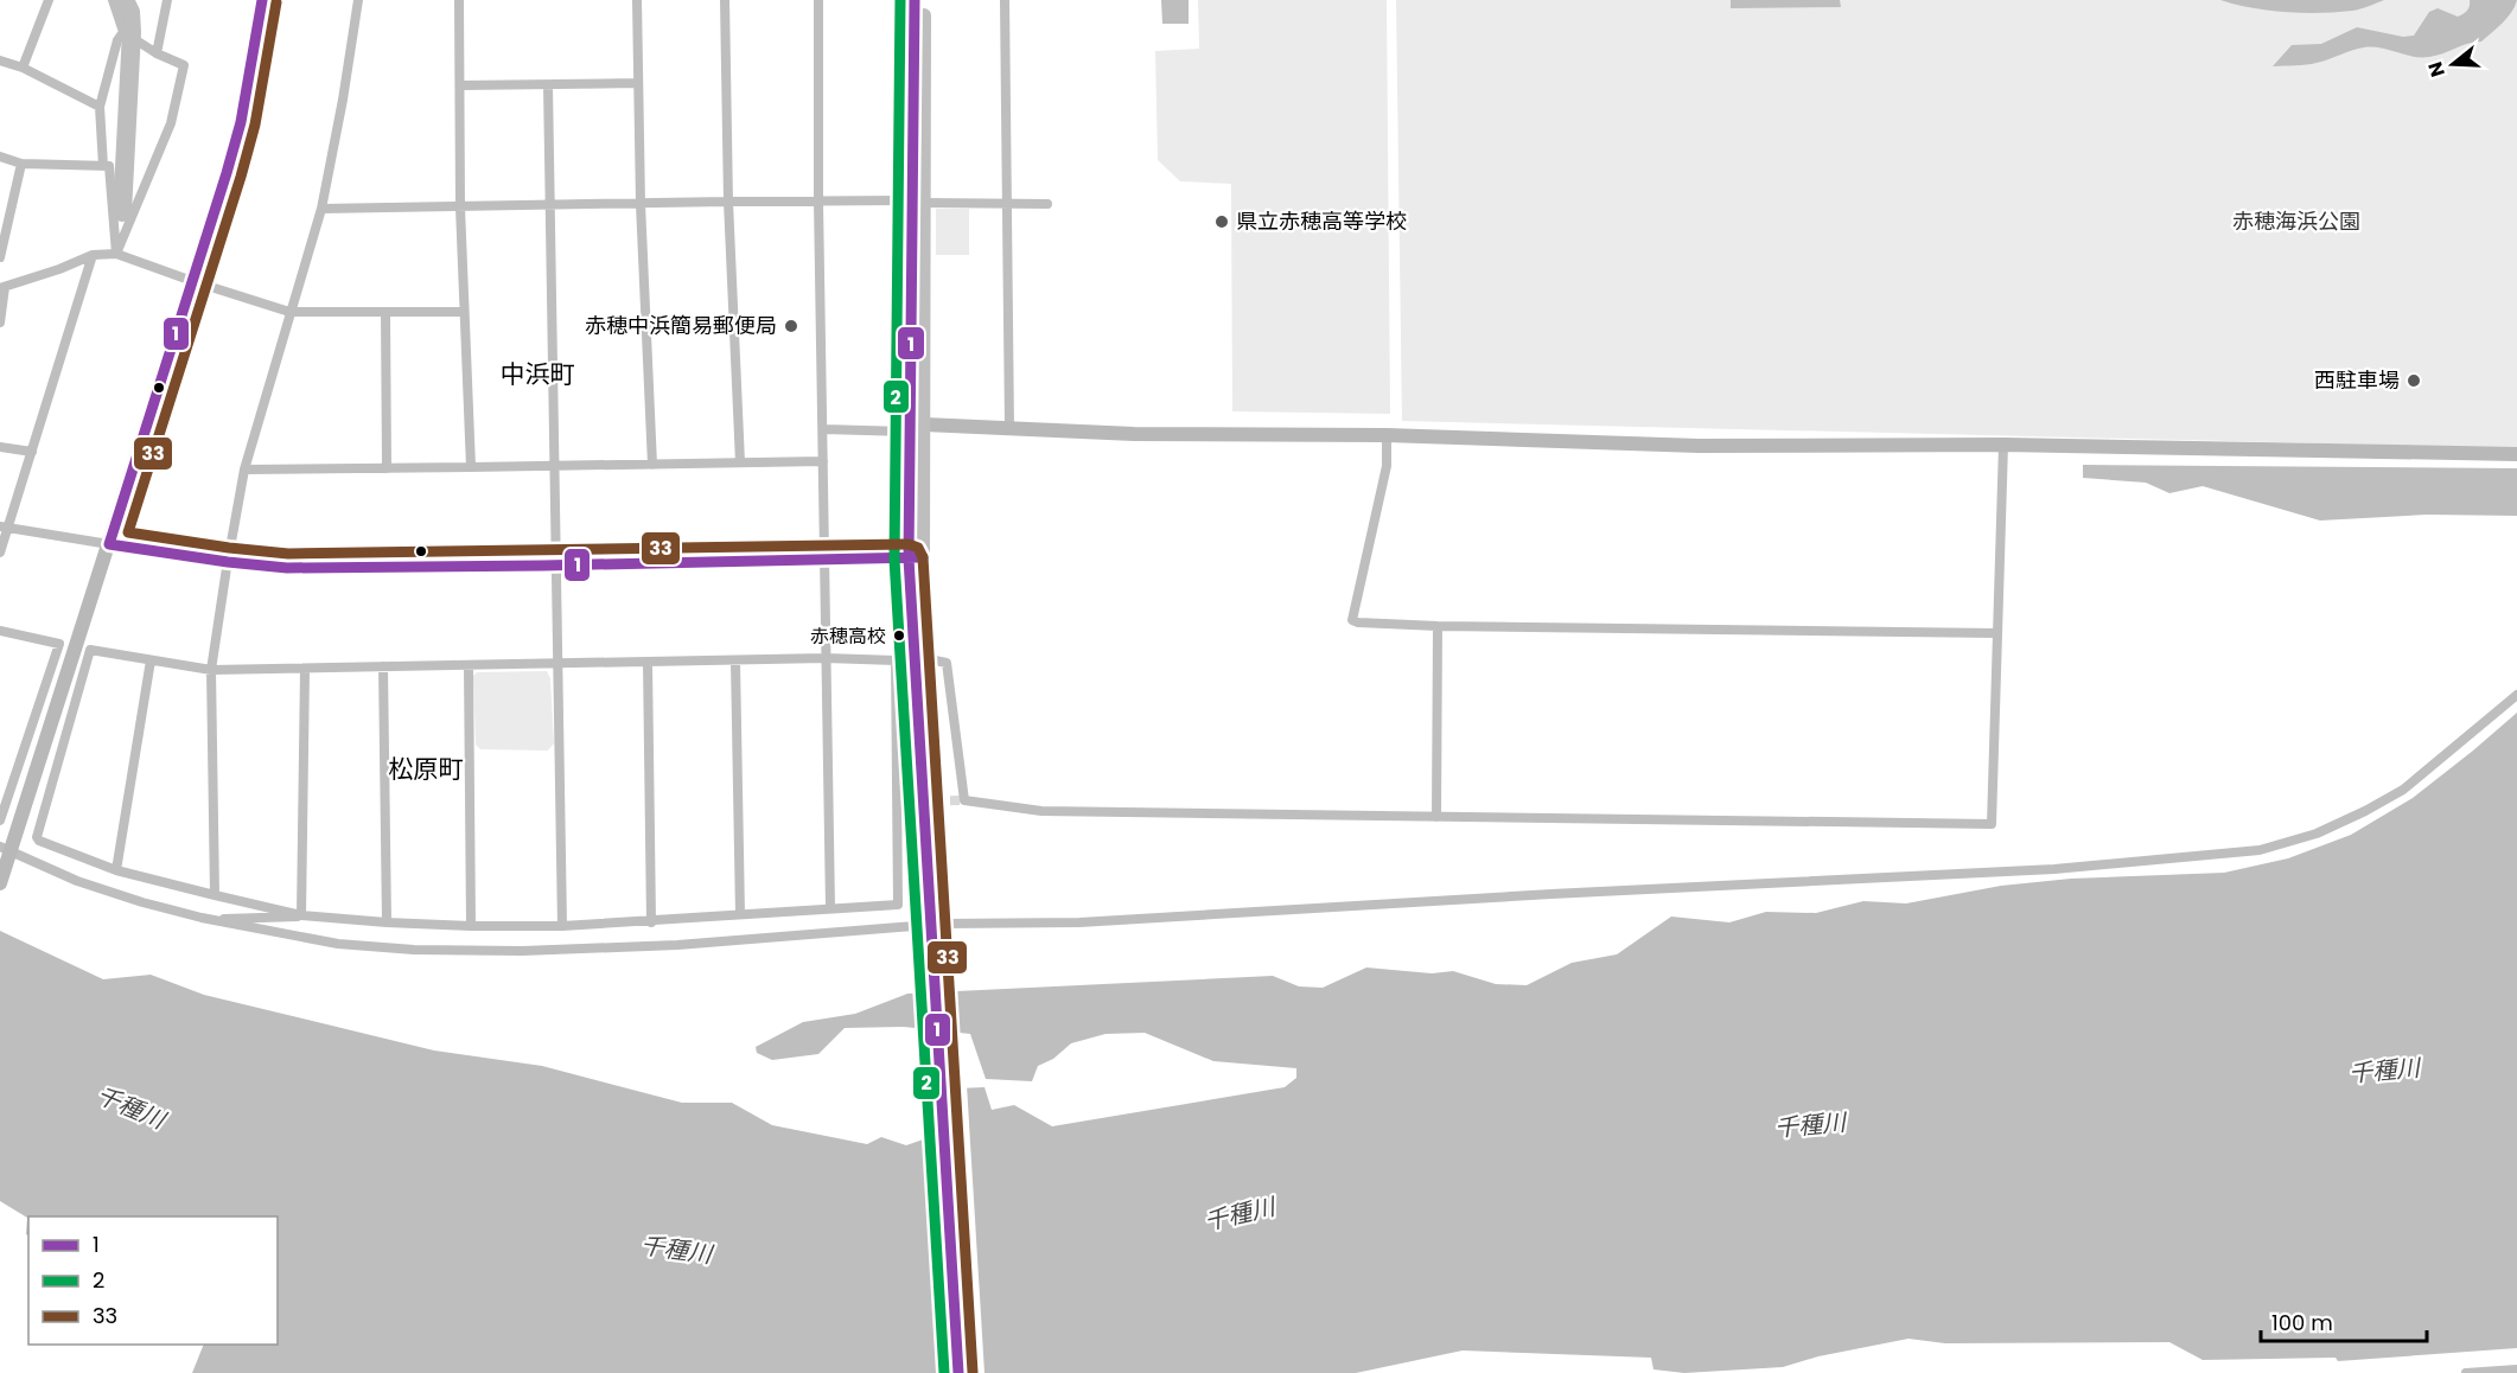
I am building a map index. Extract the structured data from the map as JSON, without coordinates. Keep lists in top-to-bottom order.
{
  "districts": ["中浜町", "松原町"],
  "water": ["千種川"],
  "parks": ["赤穂海浜公園"],
  "places": [
    "県立赤穂高等学校",
    "赤穂中浜簡易郵便局",
    "西駐車場",
    "赤穂高校"
  ],
  "lines": ["transit line 1", "transit line 2", "transit line 33"],
  "legend": ["1", "2", "33"],
  "scale_bar": "100 m",
  "north": "left"
}
